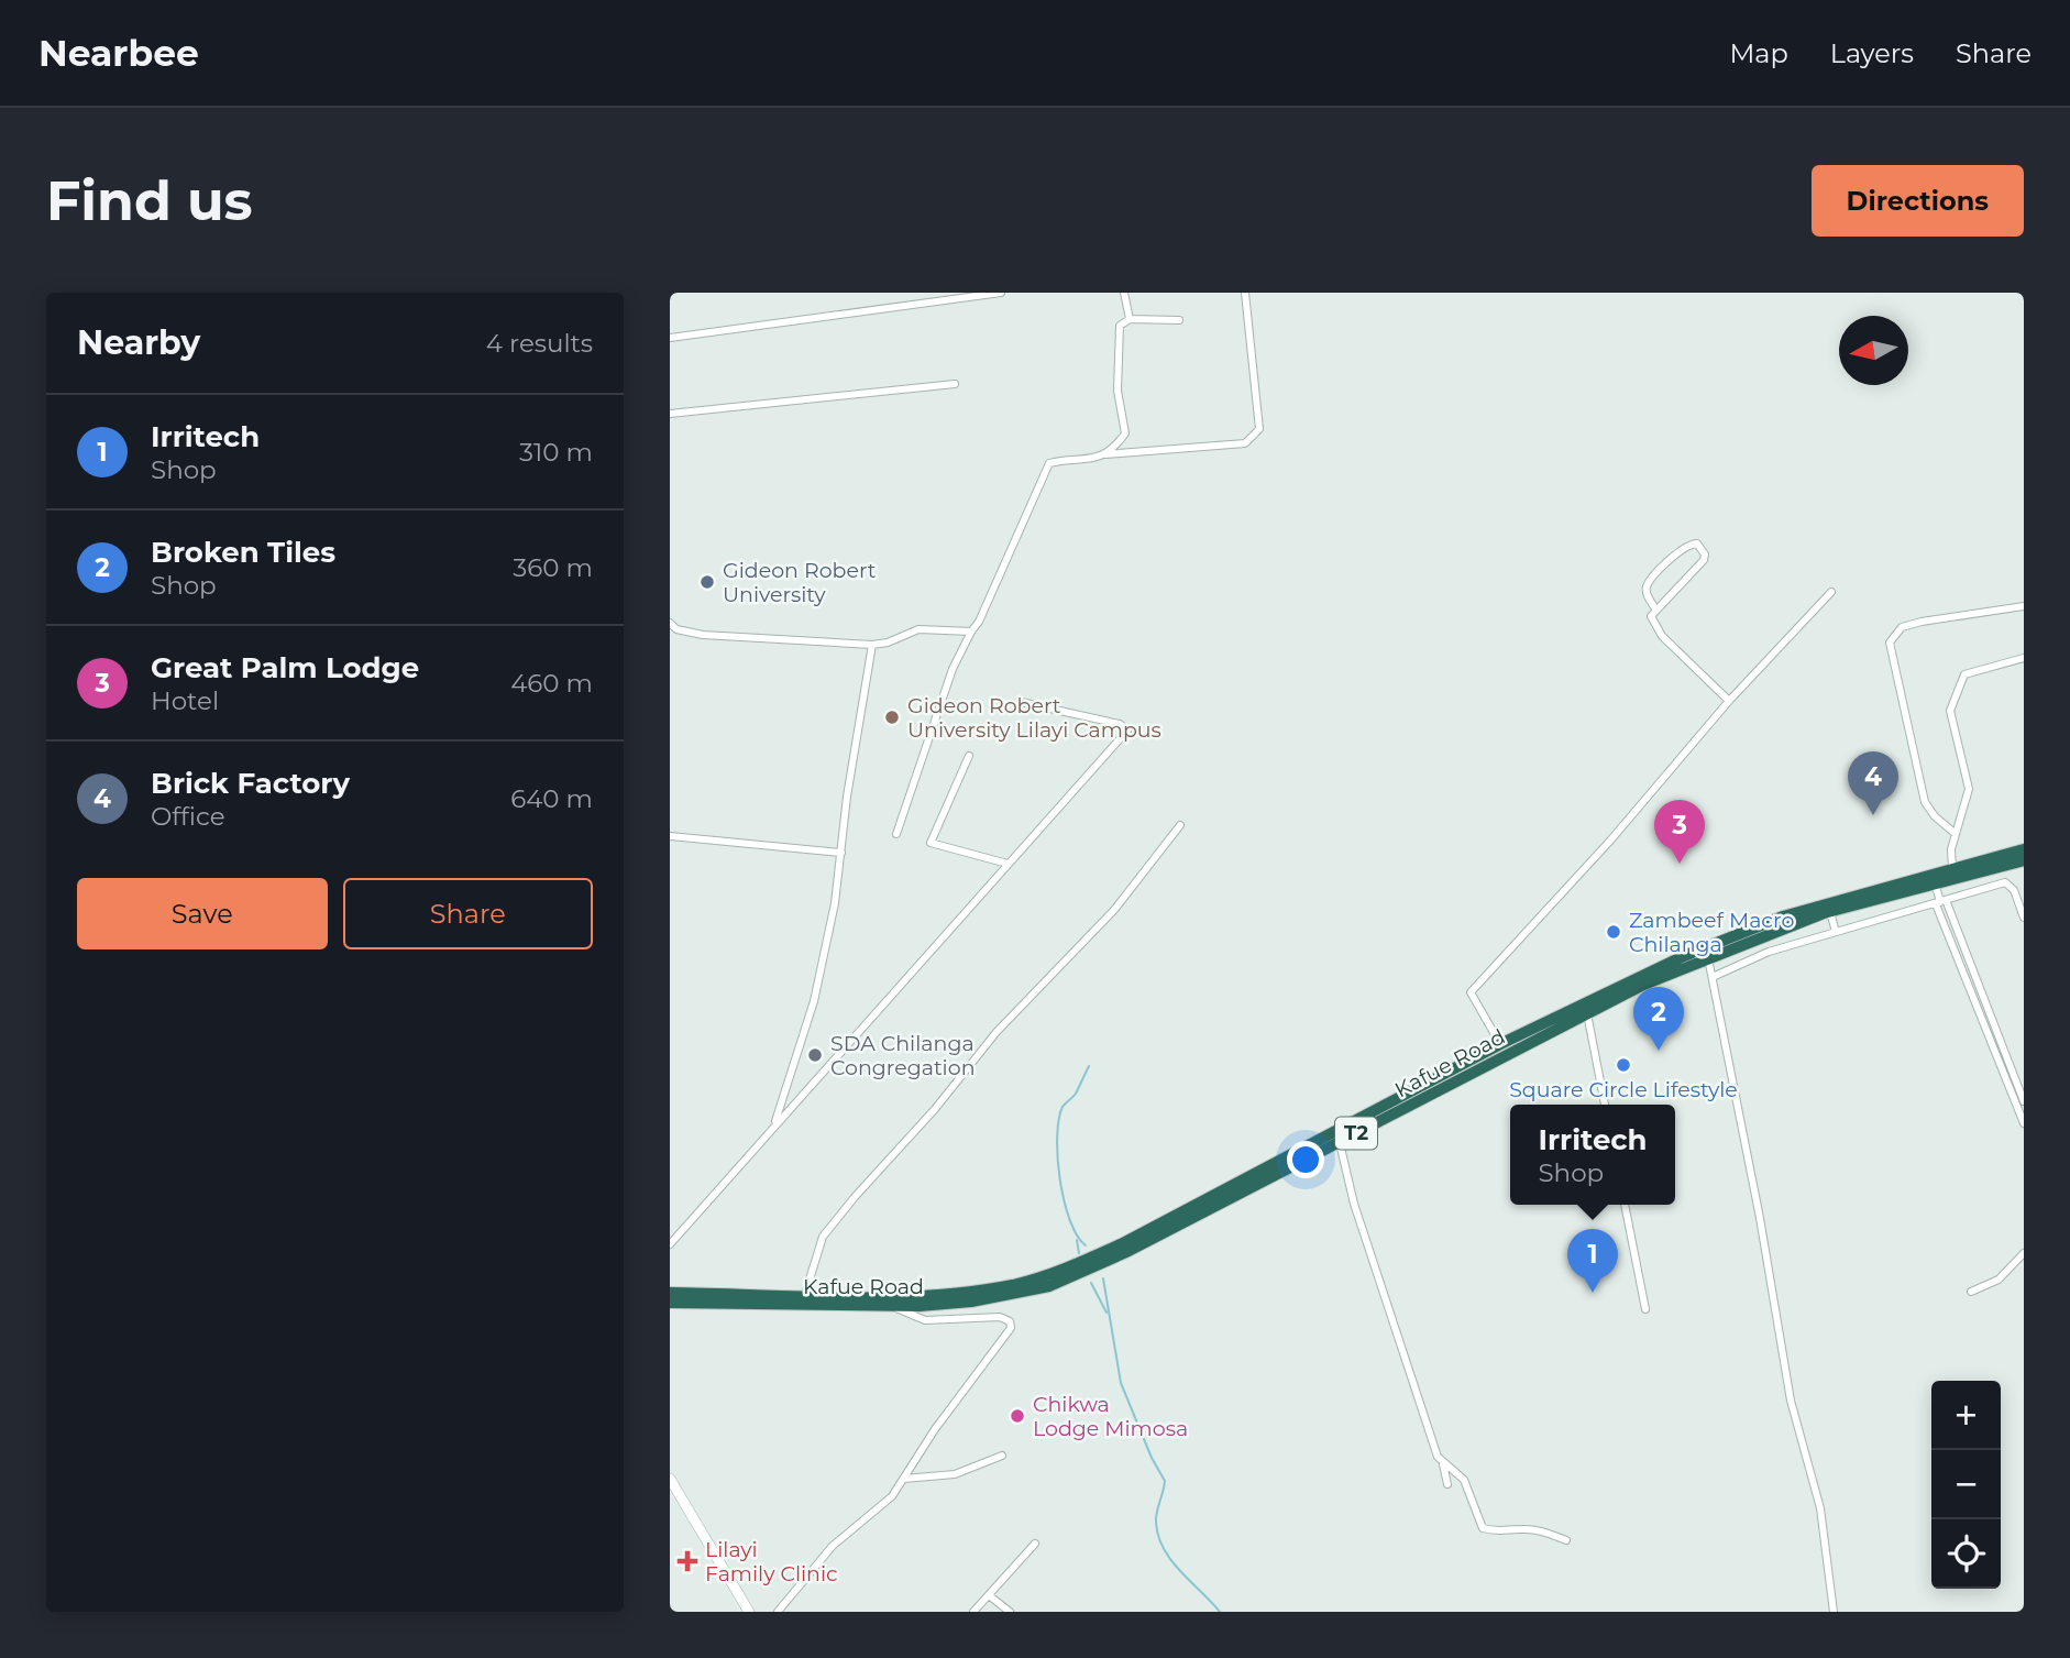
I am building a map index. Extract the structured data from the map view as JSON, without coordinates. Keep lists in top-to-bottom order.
{
  "streets": {
    "highway": ["Kafue Road", "T2"]
  },
  "places": {
    "other": [
      "Gideon Robert University",
      "Gideon Robert University Lilayi Campus",
      "Zambeef Macro Chilanga",
      "SDA Chilanga Congregation",
      "Square Circle Lifestyle",
      "Chikwa Lodge Mimosa"
    ],
    "health": ["Lilayi Family Clinic"]
  },
  "north": "left",
  "page": {
    "header": "Nearbee",
    "nav": ["Map", "Layers", "Share"],
    "buttons": [
      "Directions",
      ["Save", "Share"]
    ],
    "title": "Find us",
    "heading": ["Nearby", "4 results"],
    "list": [
      {
        "mark": "1",
        "name": "Irritech",
        "note": "Shop",
        "value": "310 m"
      },
      {
        "mark": "2",
        "name": "Broken Tiles",
        "note": "Shop",
        "value": "360 m"
      },
      {
        "mark": "3",
        "name": "Great Palm Lodge",
        "note": "Hotel",
        "value": "460 m"
      },
      {
        "mark": "4",
        "name": "Brick Factory",
        "note": "Office",
        "value": "640 m"
      }
    ],
    "pins": [
      "4",
      "3",
      "2",
      "1"
    ],
    "popup": ["Irritech", "Shop"],
    "map_buttons": ["+", "−"]
  }
}
